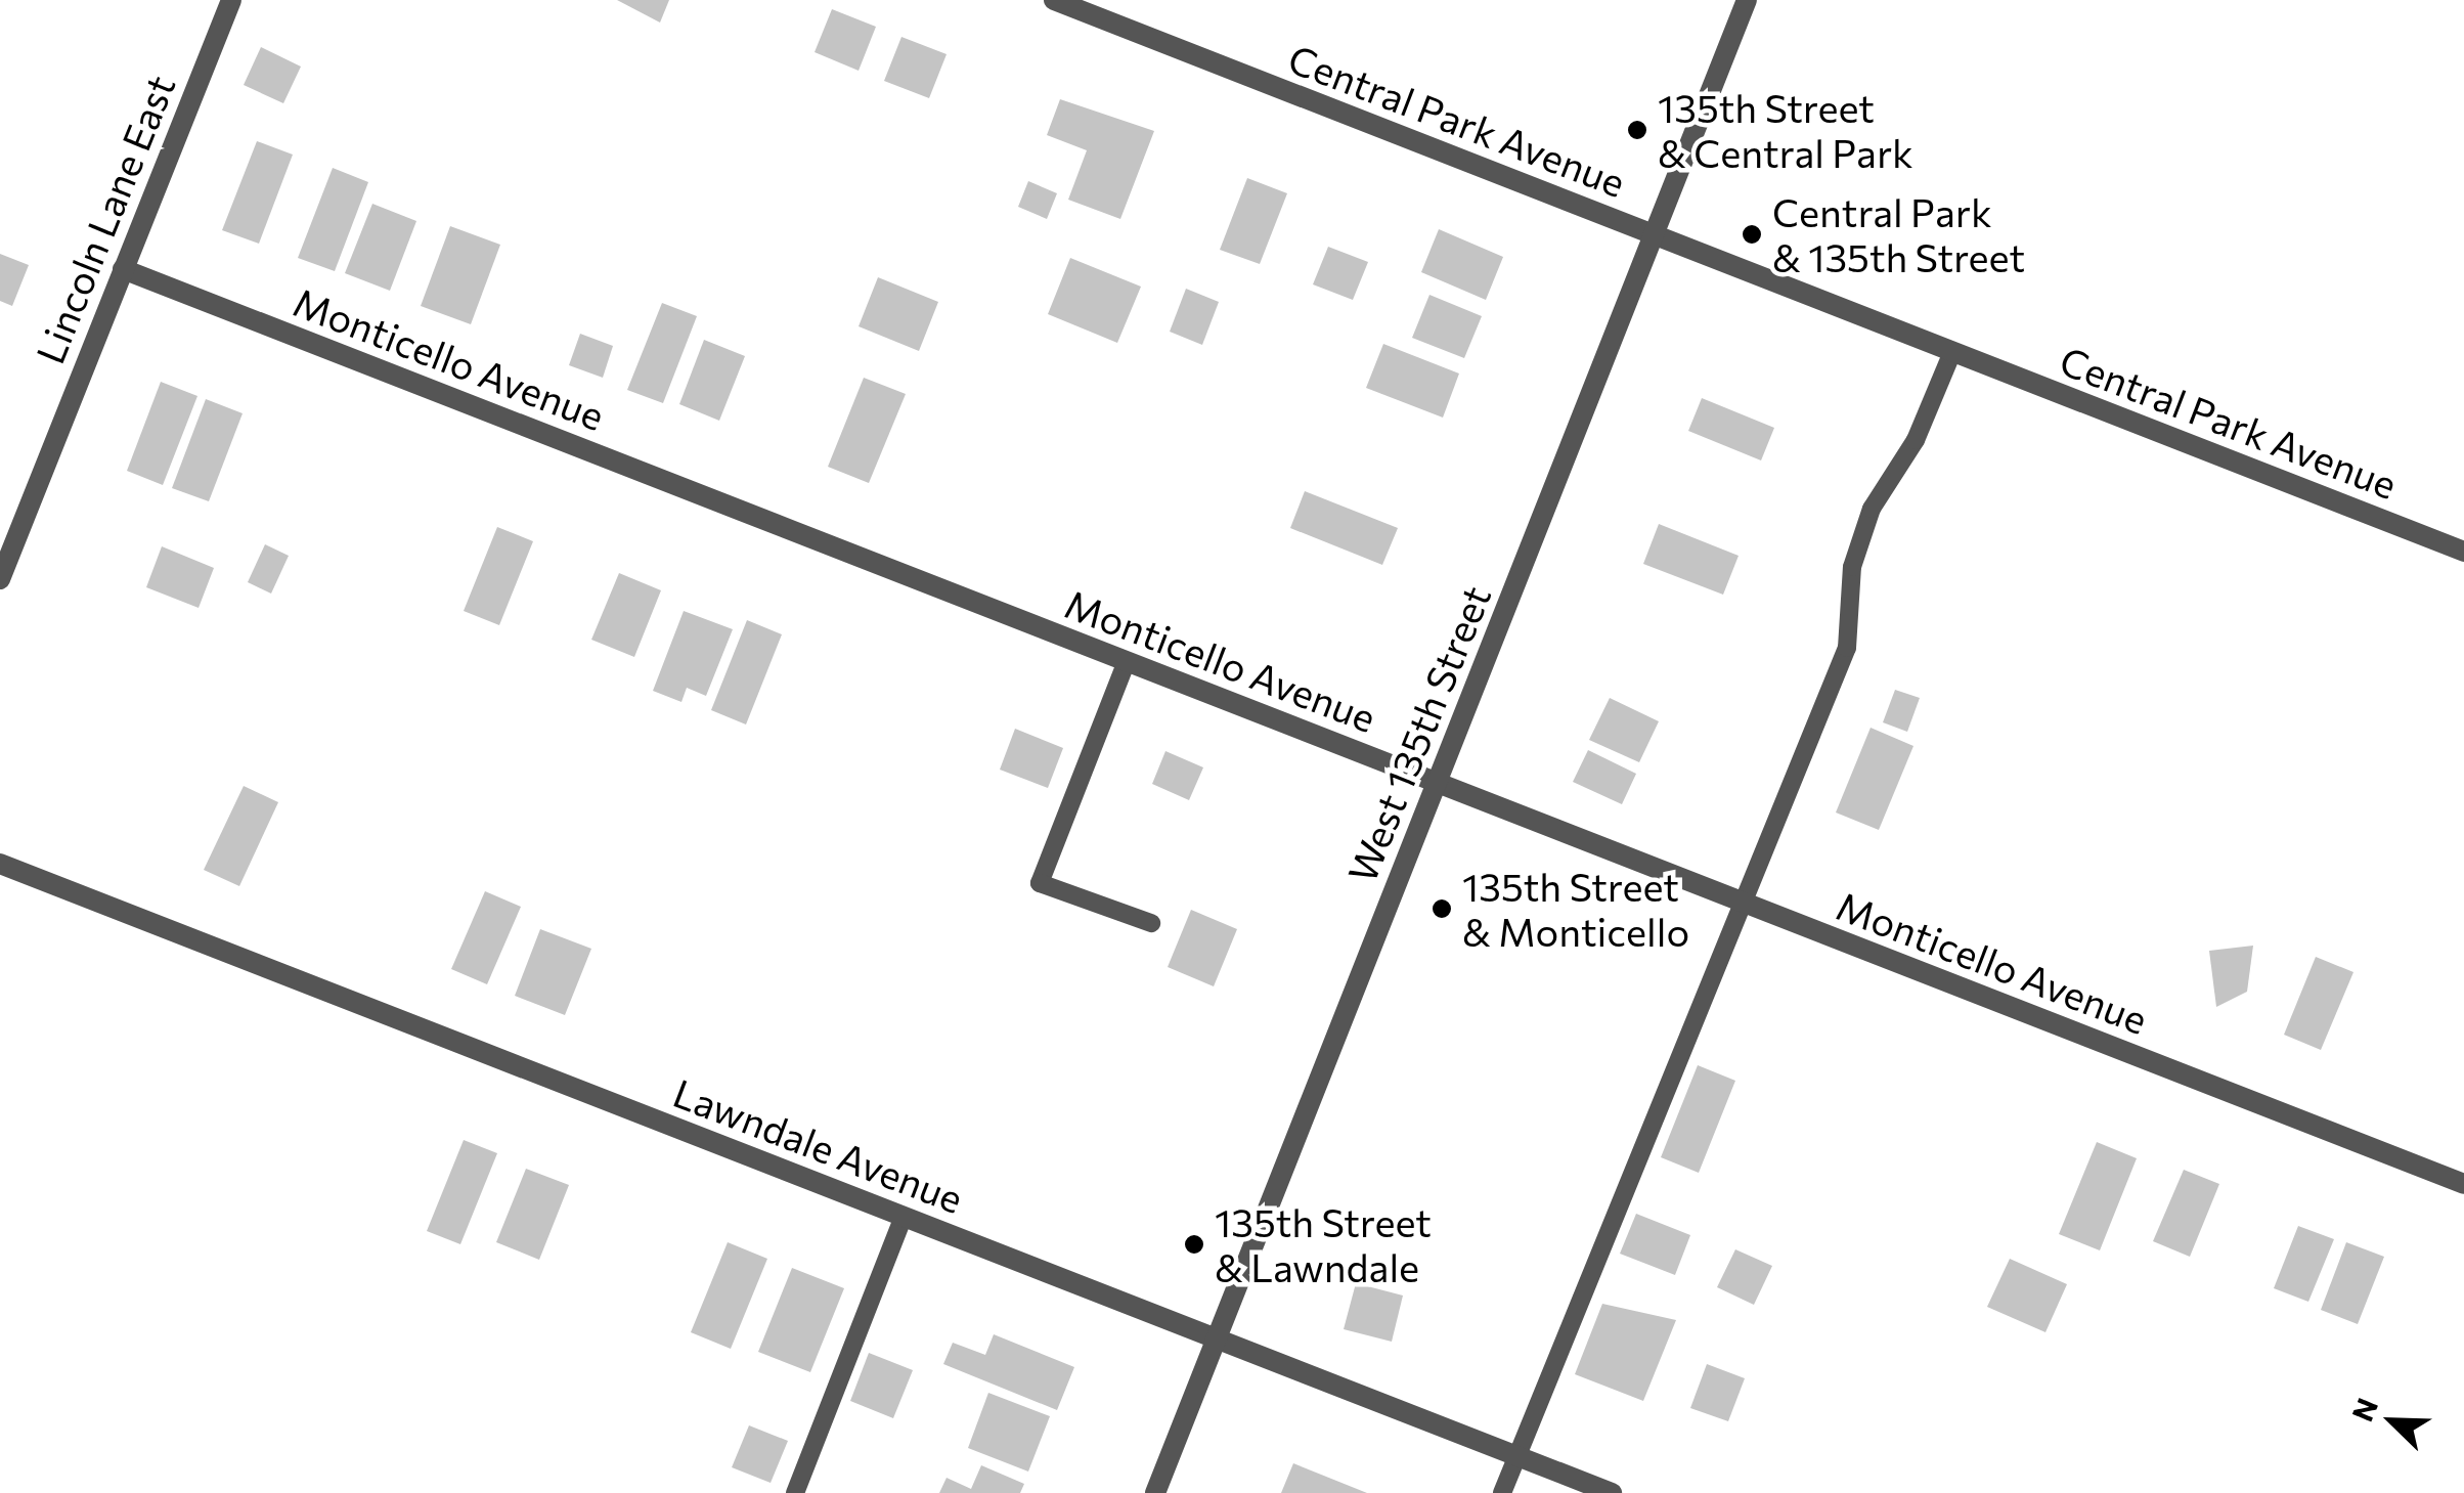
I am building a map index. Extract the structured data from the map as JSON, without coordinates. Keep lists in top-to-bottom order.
{
  "streets": {
    "street": [
      "Central Park Avenue",
      "Lincoln Lane East",
      "Monticello Avenue",
      "West 135th Street",
      "Lawndale Avenue"
    ]
  },
  "crossings": [
    ["Central Park Avenue", "West 135th Street"],
    ["Lincoln Lane East", "Monticello Avenue"],
    ["Monticello Avenue", "West 135th Street"],
    ["West 135th Street", "Lawndale Avenue"]
  ],
  "places": [
    "135th Street & Central Park",
    "Central Park & 135th Street",
    "135th Street & Monticello",
    "135th Street & Lawndale"
  ],
  "north": "top left"
}
